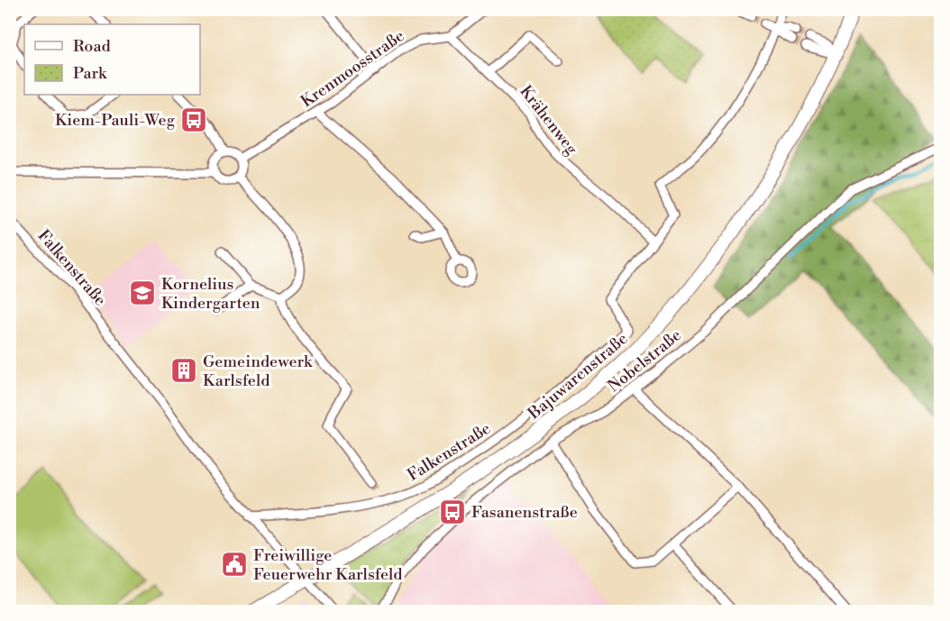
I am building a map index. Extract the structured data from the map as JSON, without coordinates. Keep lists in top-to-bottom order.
{
  "streets": {
    "main road": ["Bajuwarenstraße"],
    "street": [
      "Krenmoosstraße",
      "Krähenweg",
      "Falkenstraße",
      "Nobelstraße"
    ]
  },
  "crossings": [
    ["Krenmoosstraße", "Krähenweg"],
    ["Krähenweg", "Falkenstraße"],
    ["Falkenstraße", "Bajuwarenstraße"]
  ],
  "places": {
    "bus stop": ["Kiem-Pauli-Weg", "Fasanenstraße"],
    "school or university": ["Kornelius Kindergarten"],
    "building": ["Gemeindewerk Karlsfeld"],
    "public building": ["Freiwillige Feuerwehr Karlsfeld"]
  },
  "legend": ["Road", "Park"]
}
